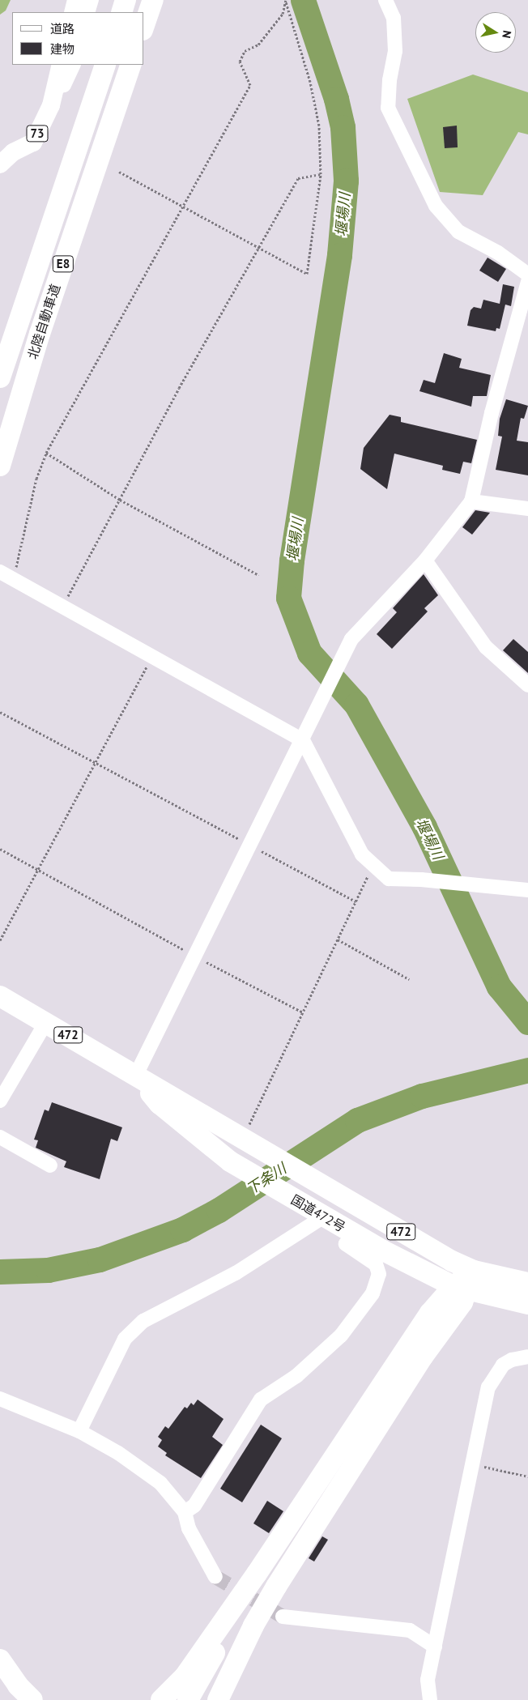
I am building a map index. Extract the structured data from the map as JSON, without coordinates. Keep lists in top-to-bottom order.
{
  "streets": {
    "highway": [
      "E8",
      "北陸自動車道",
      "472",
      "国道472号"
    ],
    "main road": ["73"]
  },
  "water": ["堰場川", "下条川"],
  "legend": ["道路", "建物"],
  "north": "right"
}
